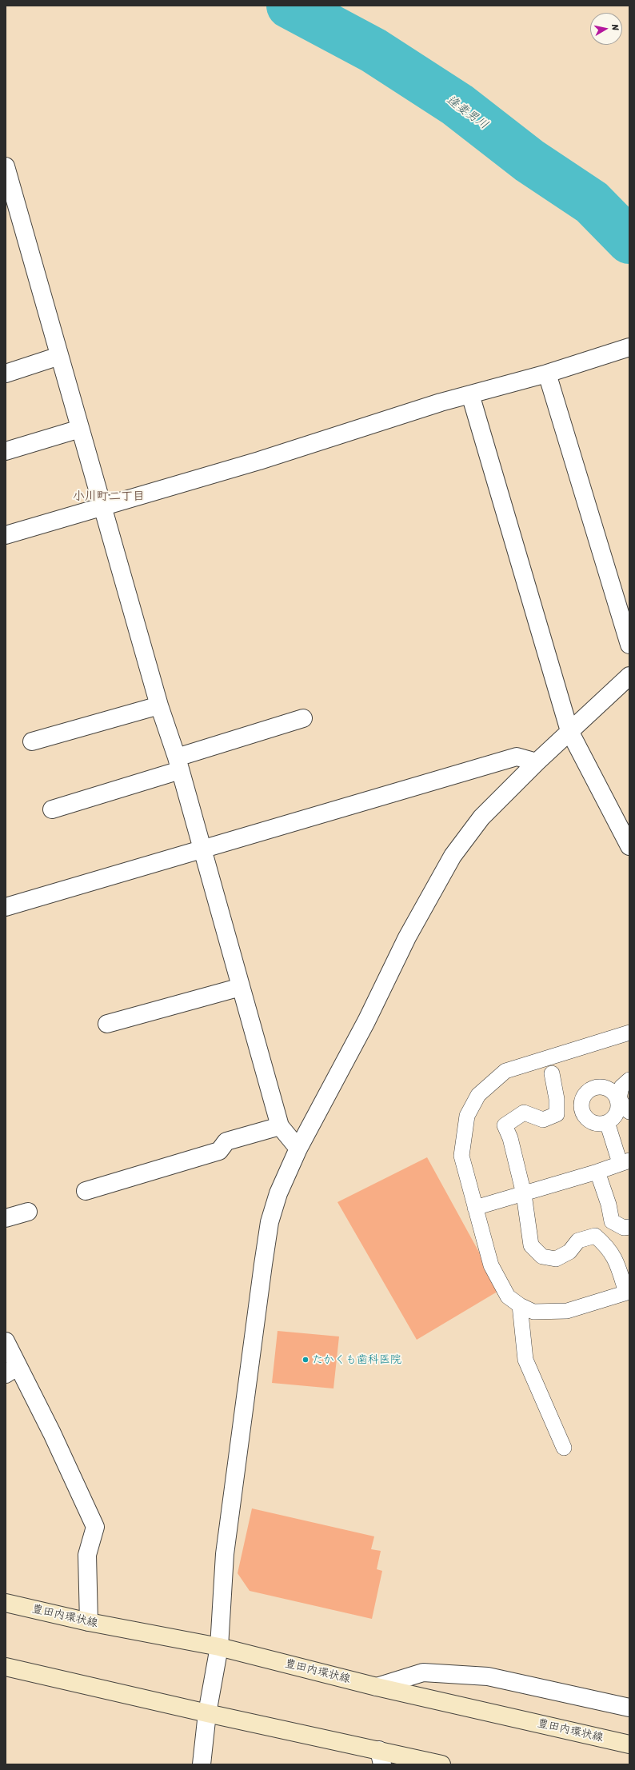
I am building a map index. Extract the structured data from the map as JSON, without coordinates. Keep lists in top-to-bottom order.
{
  "streets": {
    "street": ["豊田内環状線"]
  },
  "districts": ["小川町二丁目"],
  "water": ["逢妻男川"],
  "places": ["たかくも歯科医院"],
  "north": "right"
}
